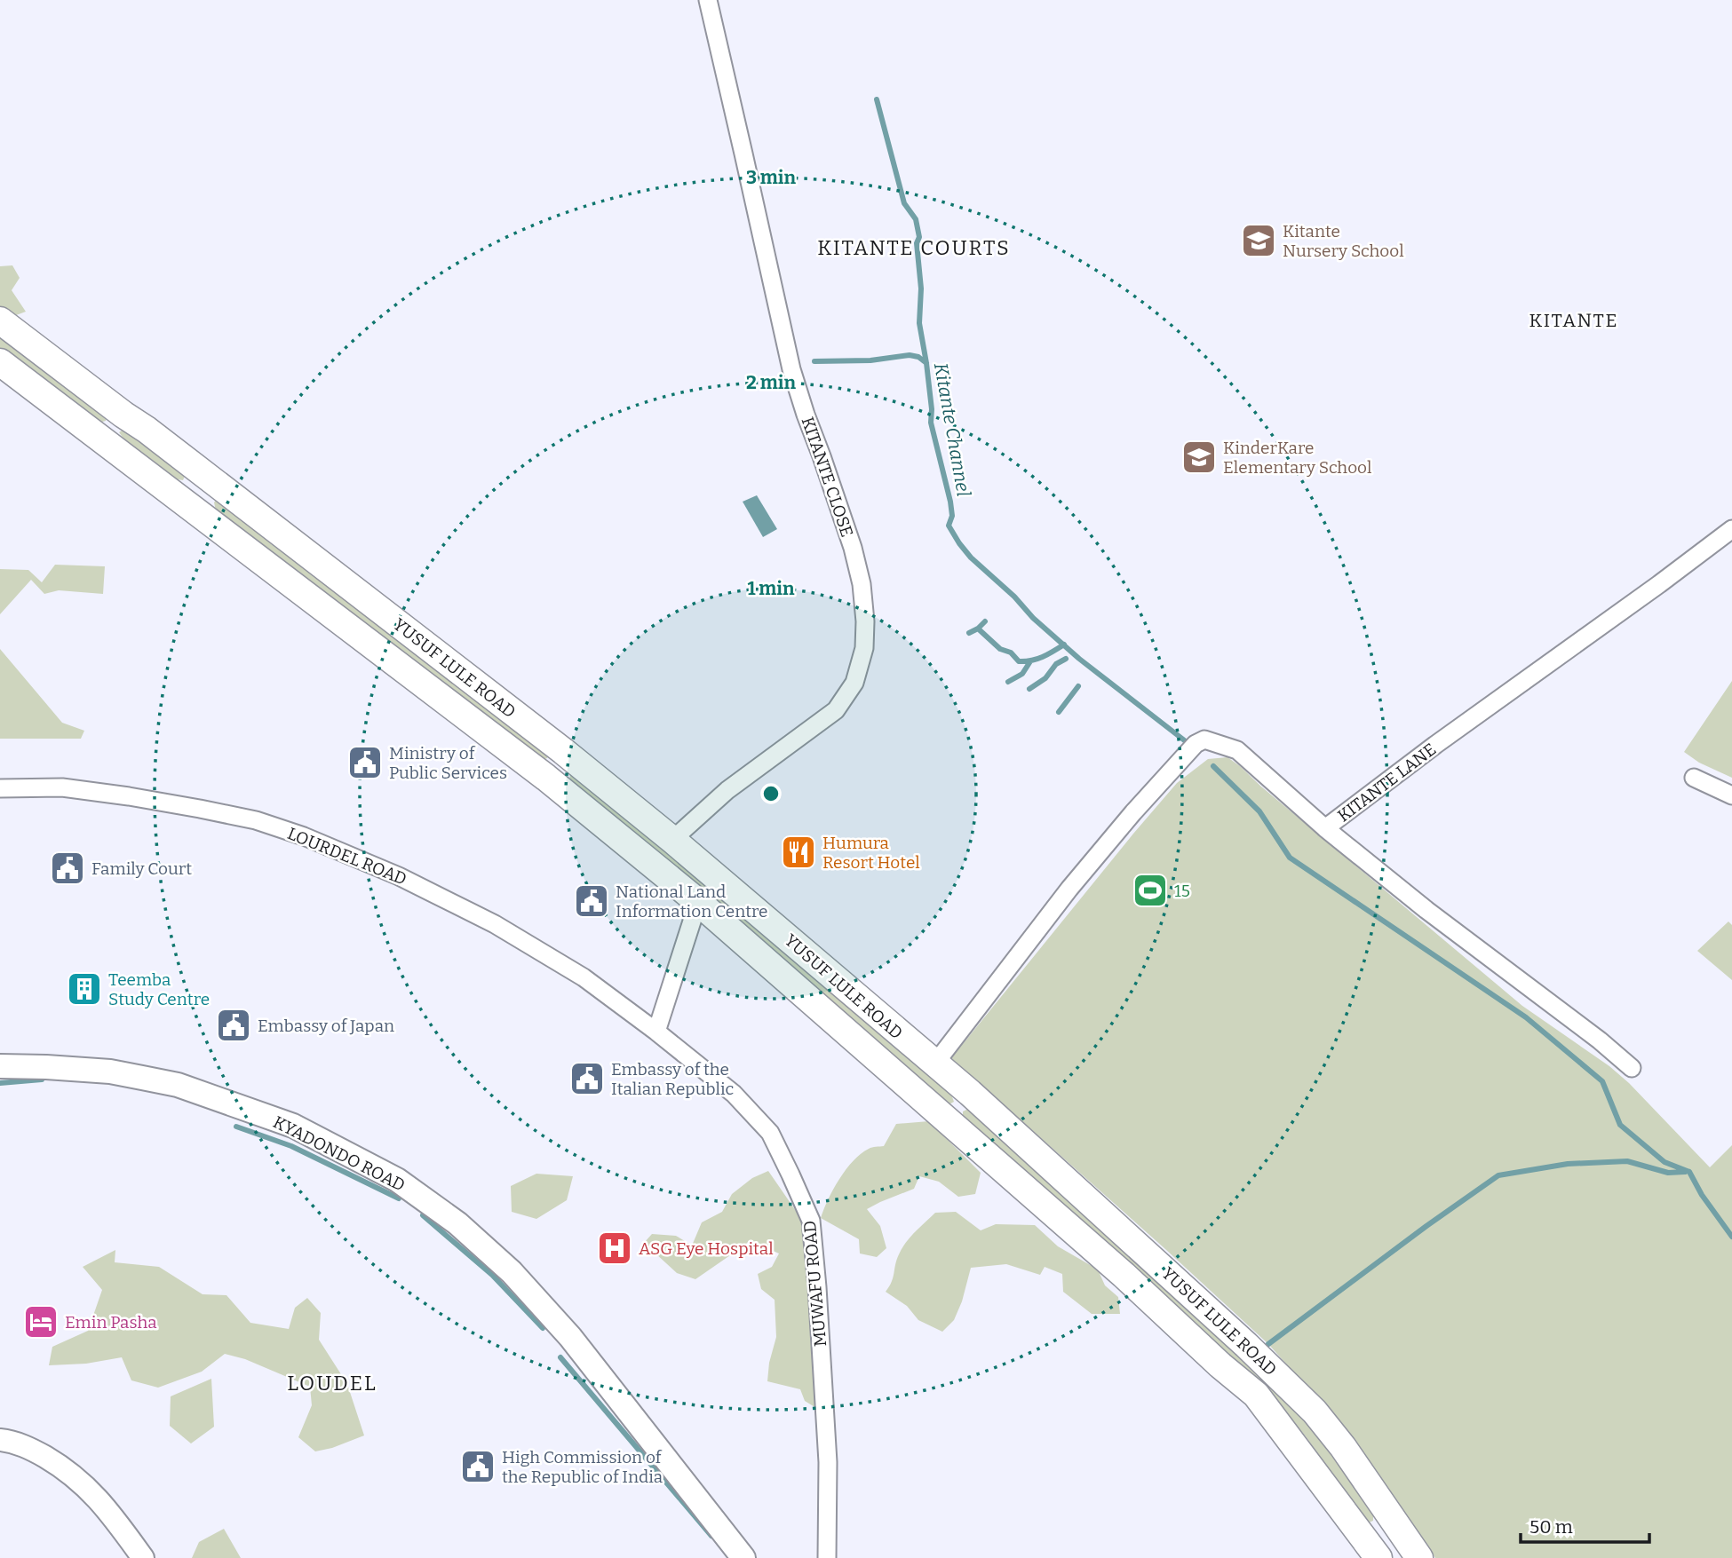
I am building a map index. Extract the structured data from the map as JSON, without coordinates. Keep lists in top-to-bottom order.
{
  "streets": {
    "main road": ["YUSUF LULE ROAD", "KYADONDO ROAD"],
    "street": [
      "KITANTE CLOSE",
      "KITANTE LANE",
      "LOURDEL ROAD",
      "MUWAFU ROAD"
    ]
  },
  "crossings": [
    ["KITANTE CLOSE", "YUSUF LULE ROAD"],
    ["YUSUF LULE ROAD", "KITANTE LANE"],
    ["LOURDEL ROAD", "MUWAFU ROAD"]
  ],
  "districts": ["KITANTE COURTS", "KITANTE", "LOUDEL"],
  "water": ["Kitante Channel"],
  "places": {
    "school or university": ["Kitante Nursery School", "KinderKare Elementary School"],
    "public building": [
      "Ministry of Public Services",
      "Family Court",
      "National Land Information Centre",
      "Embassy of Japan",
      "Embassy of the Italian Republic",
      "High Commission of the Republic of India"
    ],
    "restaurant": ["Humura Resort Hotel"],
    "sports": ["15"],
    "building": ["Teemba Study Centre"],
    "hospital": ["ASG Eye Hospital"],
    "hotel": ["Emin Pasha"]
  },
  "scale_bar": "50 m",
  "rings": ["3 min", "2 min", "1 min"]
}
